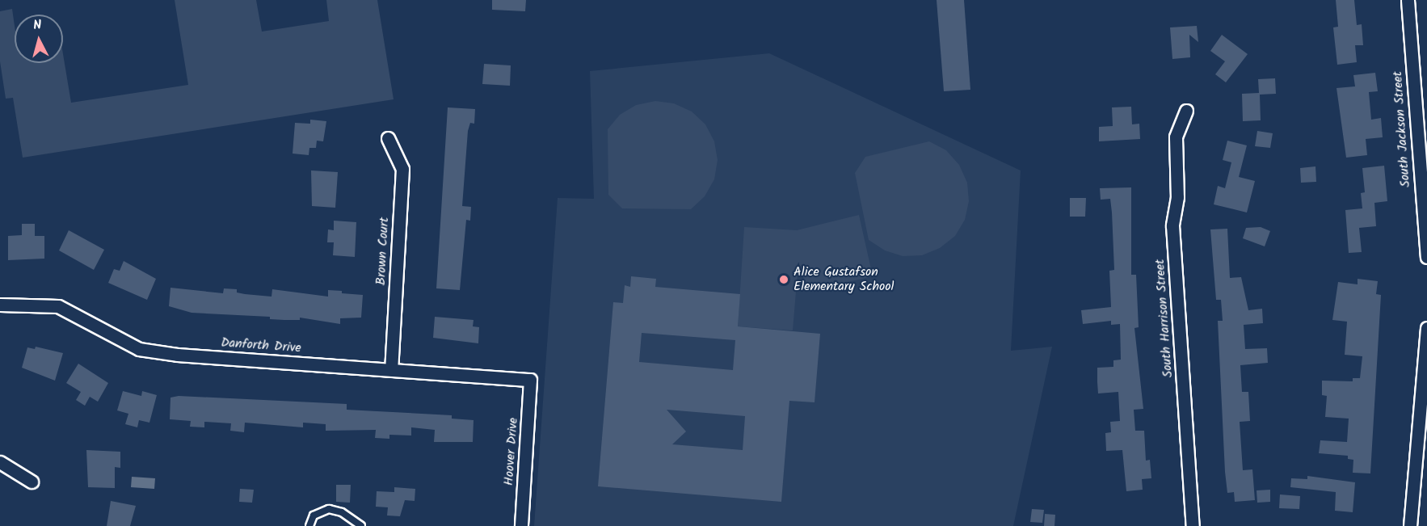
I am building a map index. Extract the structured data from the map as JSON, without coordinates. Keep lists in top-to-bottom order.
{
  "streets": {
    "street": [
      "South Jackson Street",
      "Brown Court",
      "South Harrison Street",
      "Danforth Drive",
      "Hoover Drive"
    ]
  },
  "crossings": [
    ["Brown Court", "Danforth Drive"],
    ["Danforth Drive", "Hoover Drive"]
  ],
  "places": ["Alice Gustafson Elementary School"],
  "north": "top"
}
